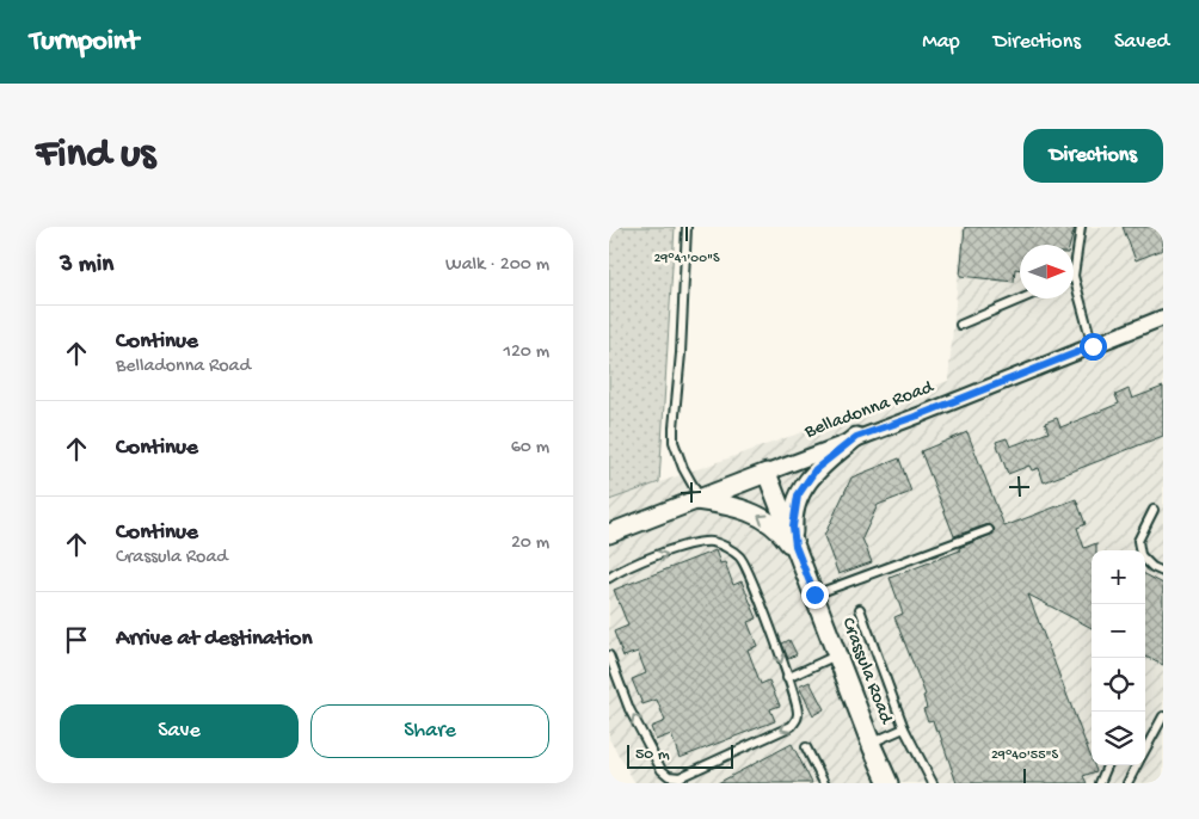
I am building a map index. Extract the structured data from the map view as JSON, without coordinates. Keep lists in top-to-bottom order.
{
  "streets": {
    "street": ["Belladonna Road", "Crassula Road"]
  },
  "crossings": [
    ["Belladonna Road", "Crassula Road"]
  ],
  "scale_bar": "50 m",
  "north": "right",
  "page": {
    "header": "Turnpoint",
    "nav": ["Map", "Directions", "Saved"],
    "buttons": [
      "Directions",
      ["Save", "Share"]
    ],
    "title": "Find us",
    "heading": ["3 min", "Walk · 200 m"],
    "list": [
      ["Continue", "Belladonna Road", "120 m"],
      ["Continue", "60 m"],
      ["Continue", "Crassula Road", "20 m"],
      "Arrive at destination"
    ],
    "map_buttons": ["+", "−"],
    "scale": "50 m"
  },
  "coordinates": ["29°41'00\"S", "29°40'55\"S"]
}
